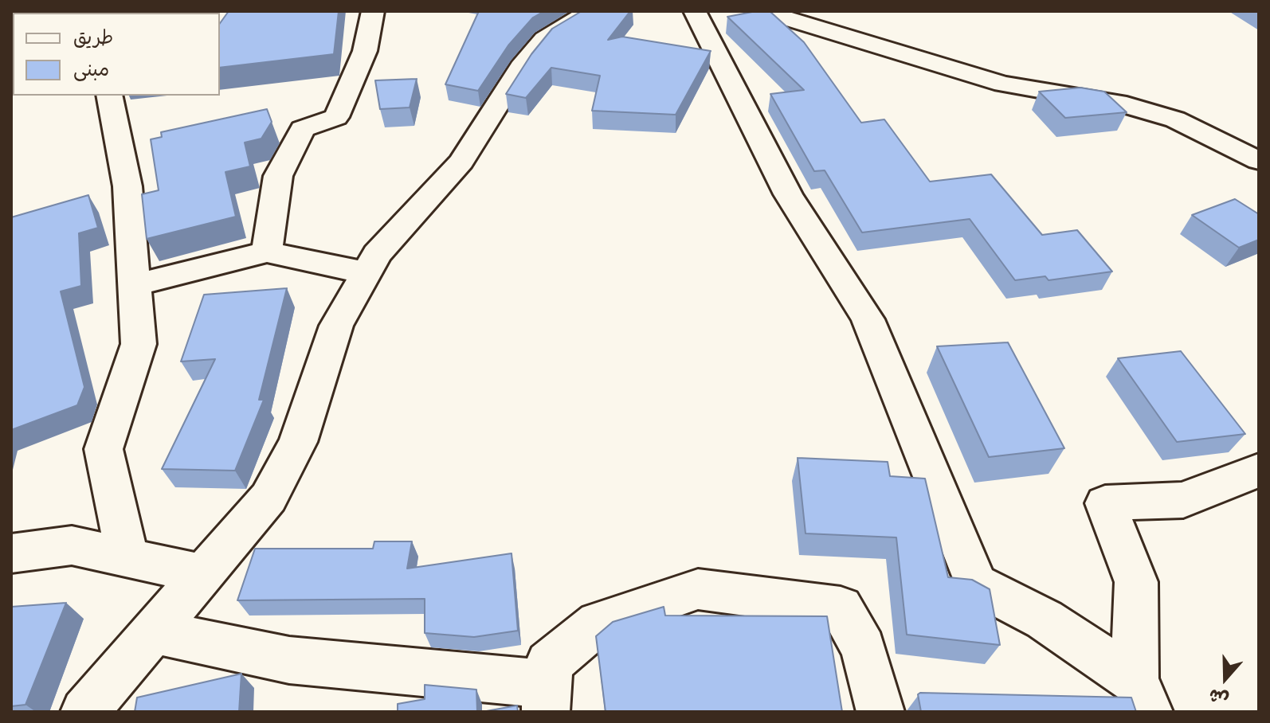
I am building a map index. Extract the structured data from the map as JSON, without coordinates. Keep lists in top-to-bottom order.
{
  "legend": ["طريق", "مبنى"],
  "north": "bottom"
}
